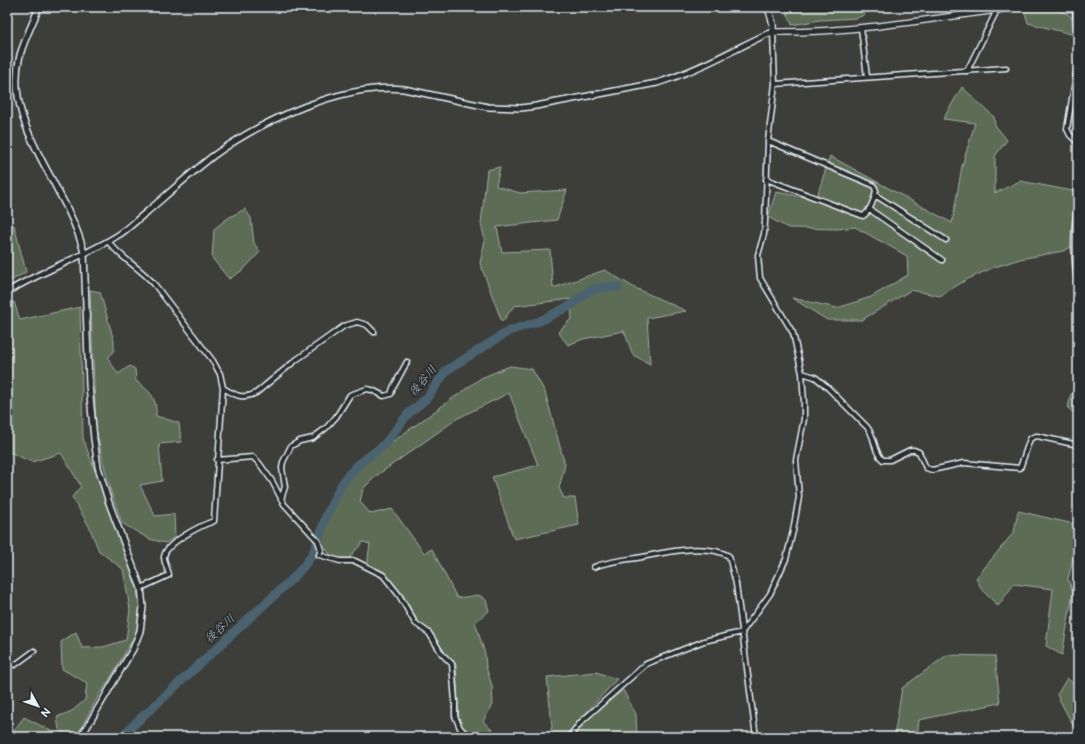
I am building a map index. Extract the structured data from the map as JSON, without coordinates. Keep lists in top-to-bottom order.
{
  "water": ["後谷川"],
  "north": "bottom right"
}
